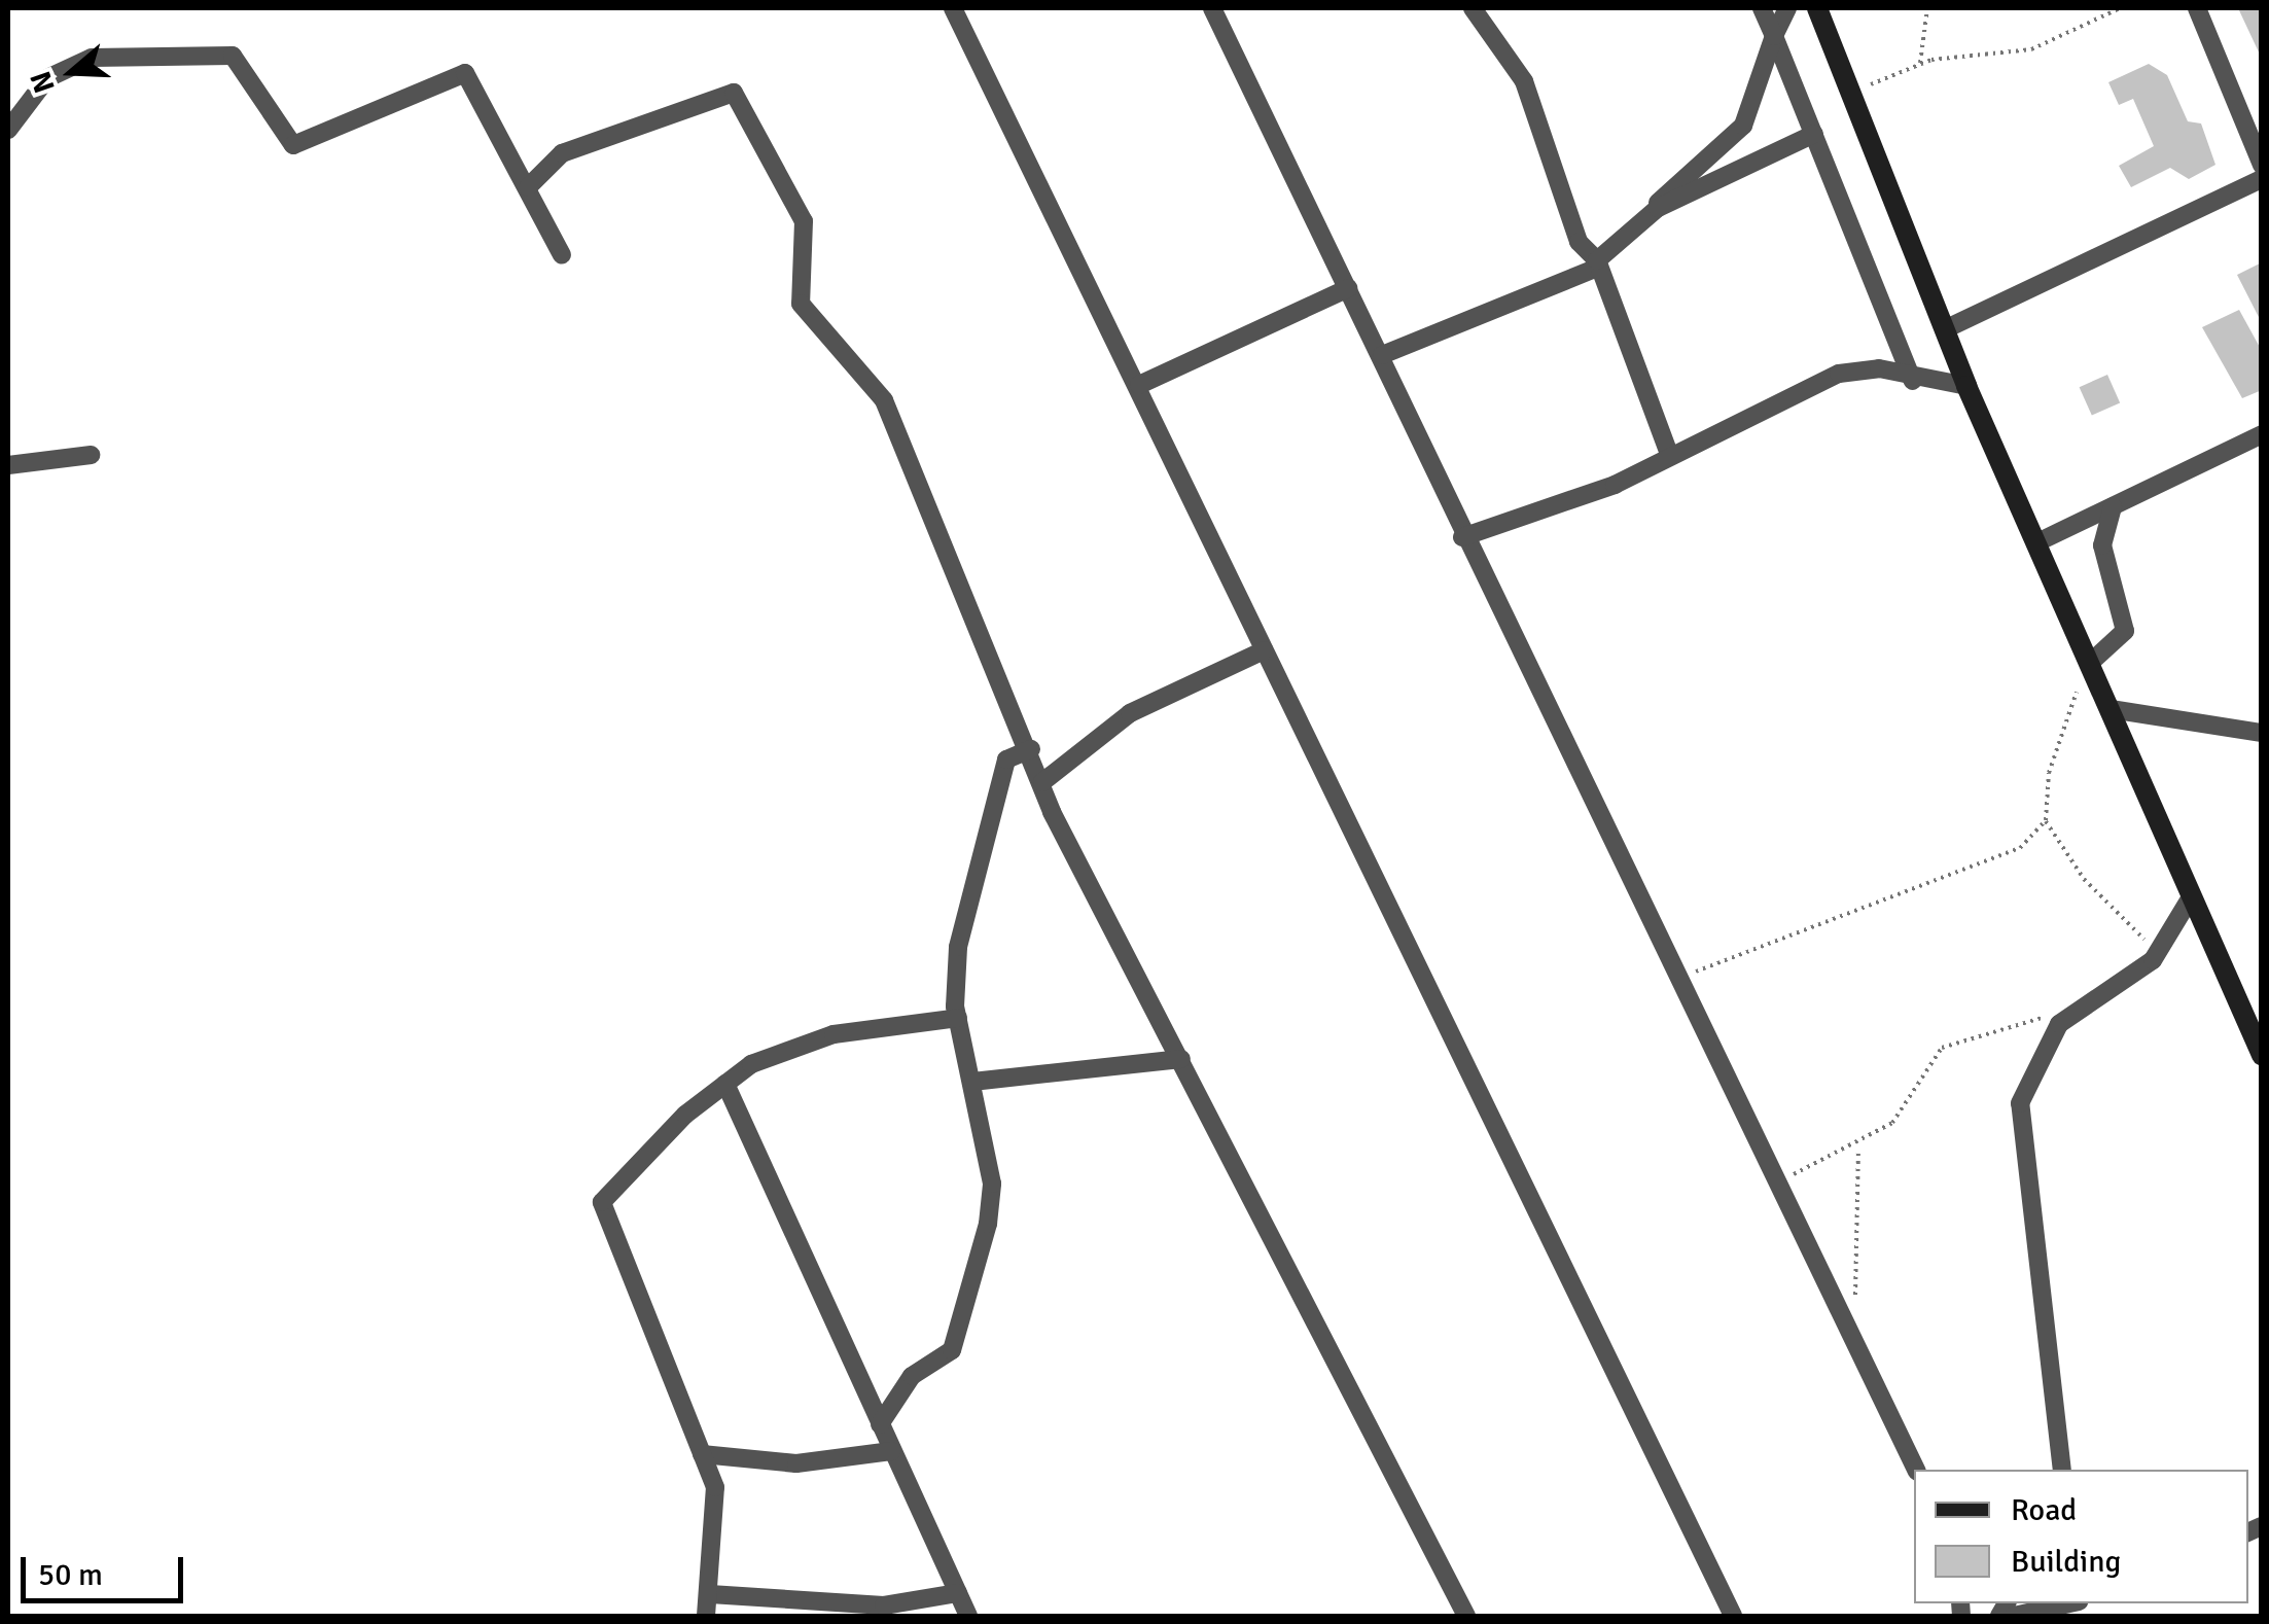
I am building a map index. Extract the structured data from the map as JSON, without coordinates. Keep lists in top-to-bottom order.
{
  "legend": ["Road", "Building"],
  "scale_bar": "50 m",
  "north": "left"
}
